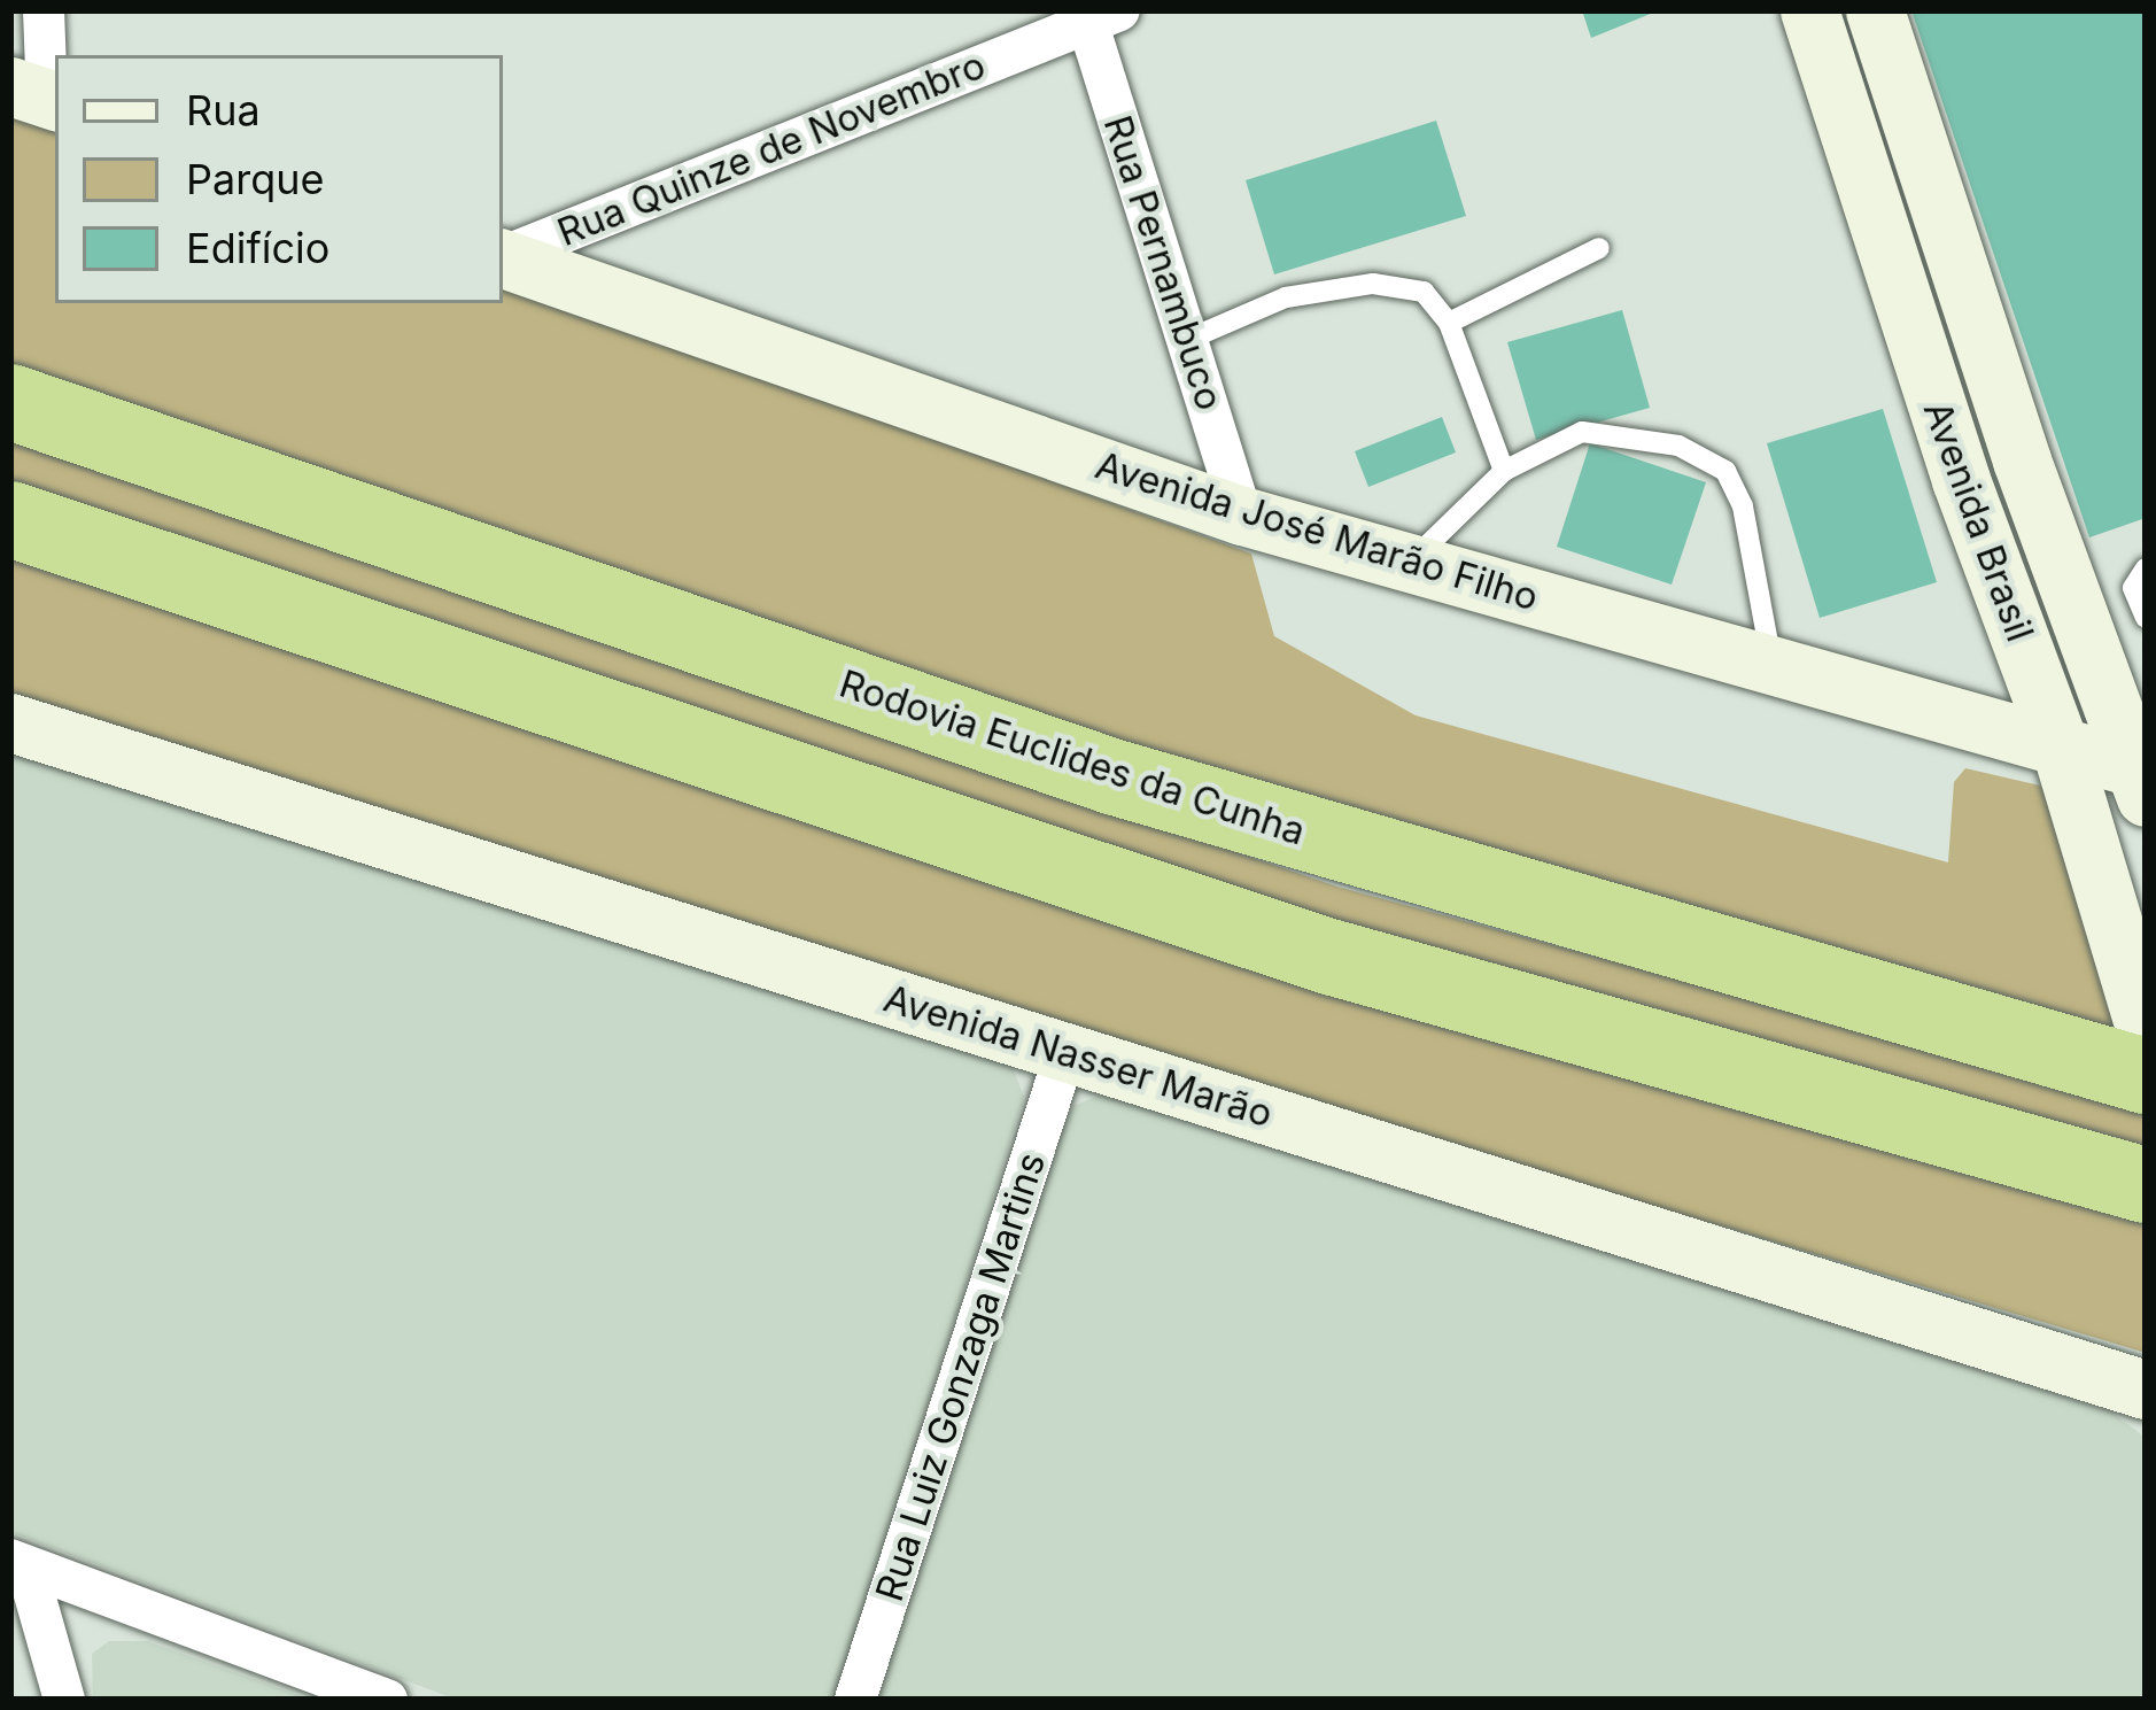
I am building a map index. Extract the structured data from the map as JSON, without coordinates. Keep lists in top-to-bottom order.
{
  "streets": {
    "highway": ["Rodovia Euclides da Cunha"],
    "main road": ["Avenida Brasil", "Avenida José Marão Filho", "Avenida Nasser Marão"],
    "street": ["Rua Quinze de Novembro", "Rua Pernambuco", "Rua Luiz Gonzaga Martins"]
  },
  "crossings": [
    ["Rua Quinze de Novembro", "Rua Pernambuco"],
    ["Rua Pernambuco", "Avenida José Marão Filho"],
    ["Avenida Brasil", "Avenida José Marão Filho"],
    ["Avenida Nasser Marão", "Rua Luiz Gonzaga Martins"]
  ],
  "legend": ["Rua", "Parque", "Edifício"]
}
